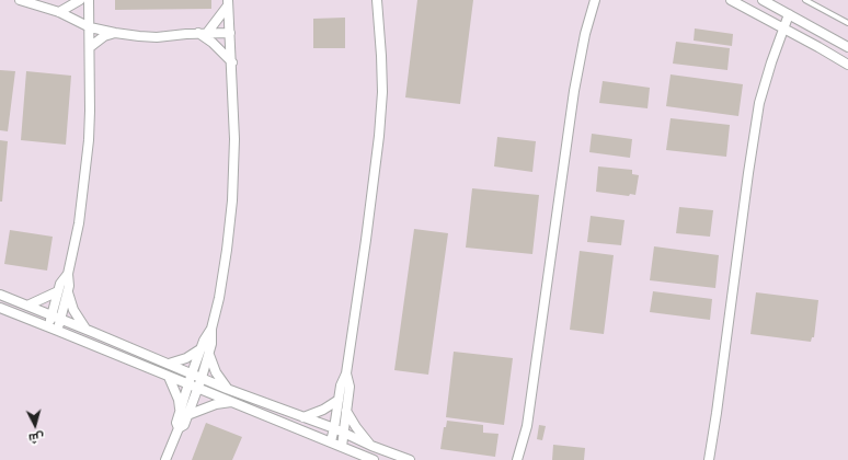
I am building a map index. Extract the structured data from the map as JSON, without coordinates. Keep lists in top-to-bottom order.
{
  "north": "bottom"
}
